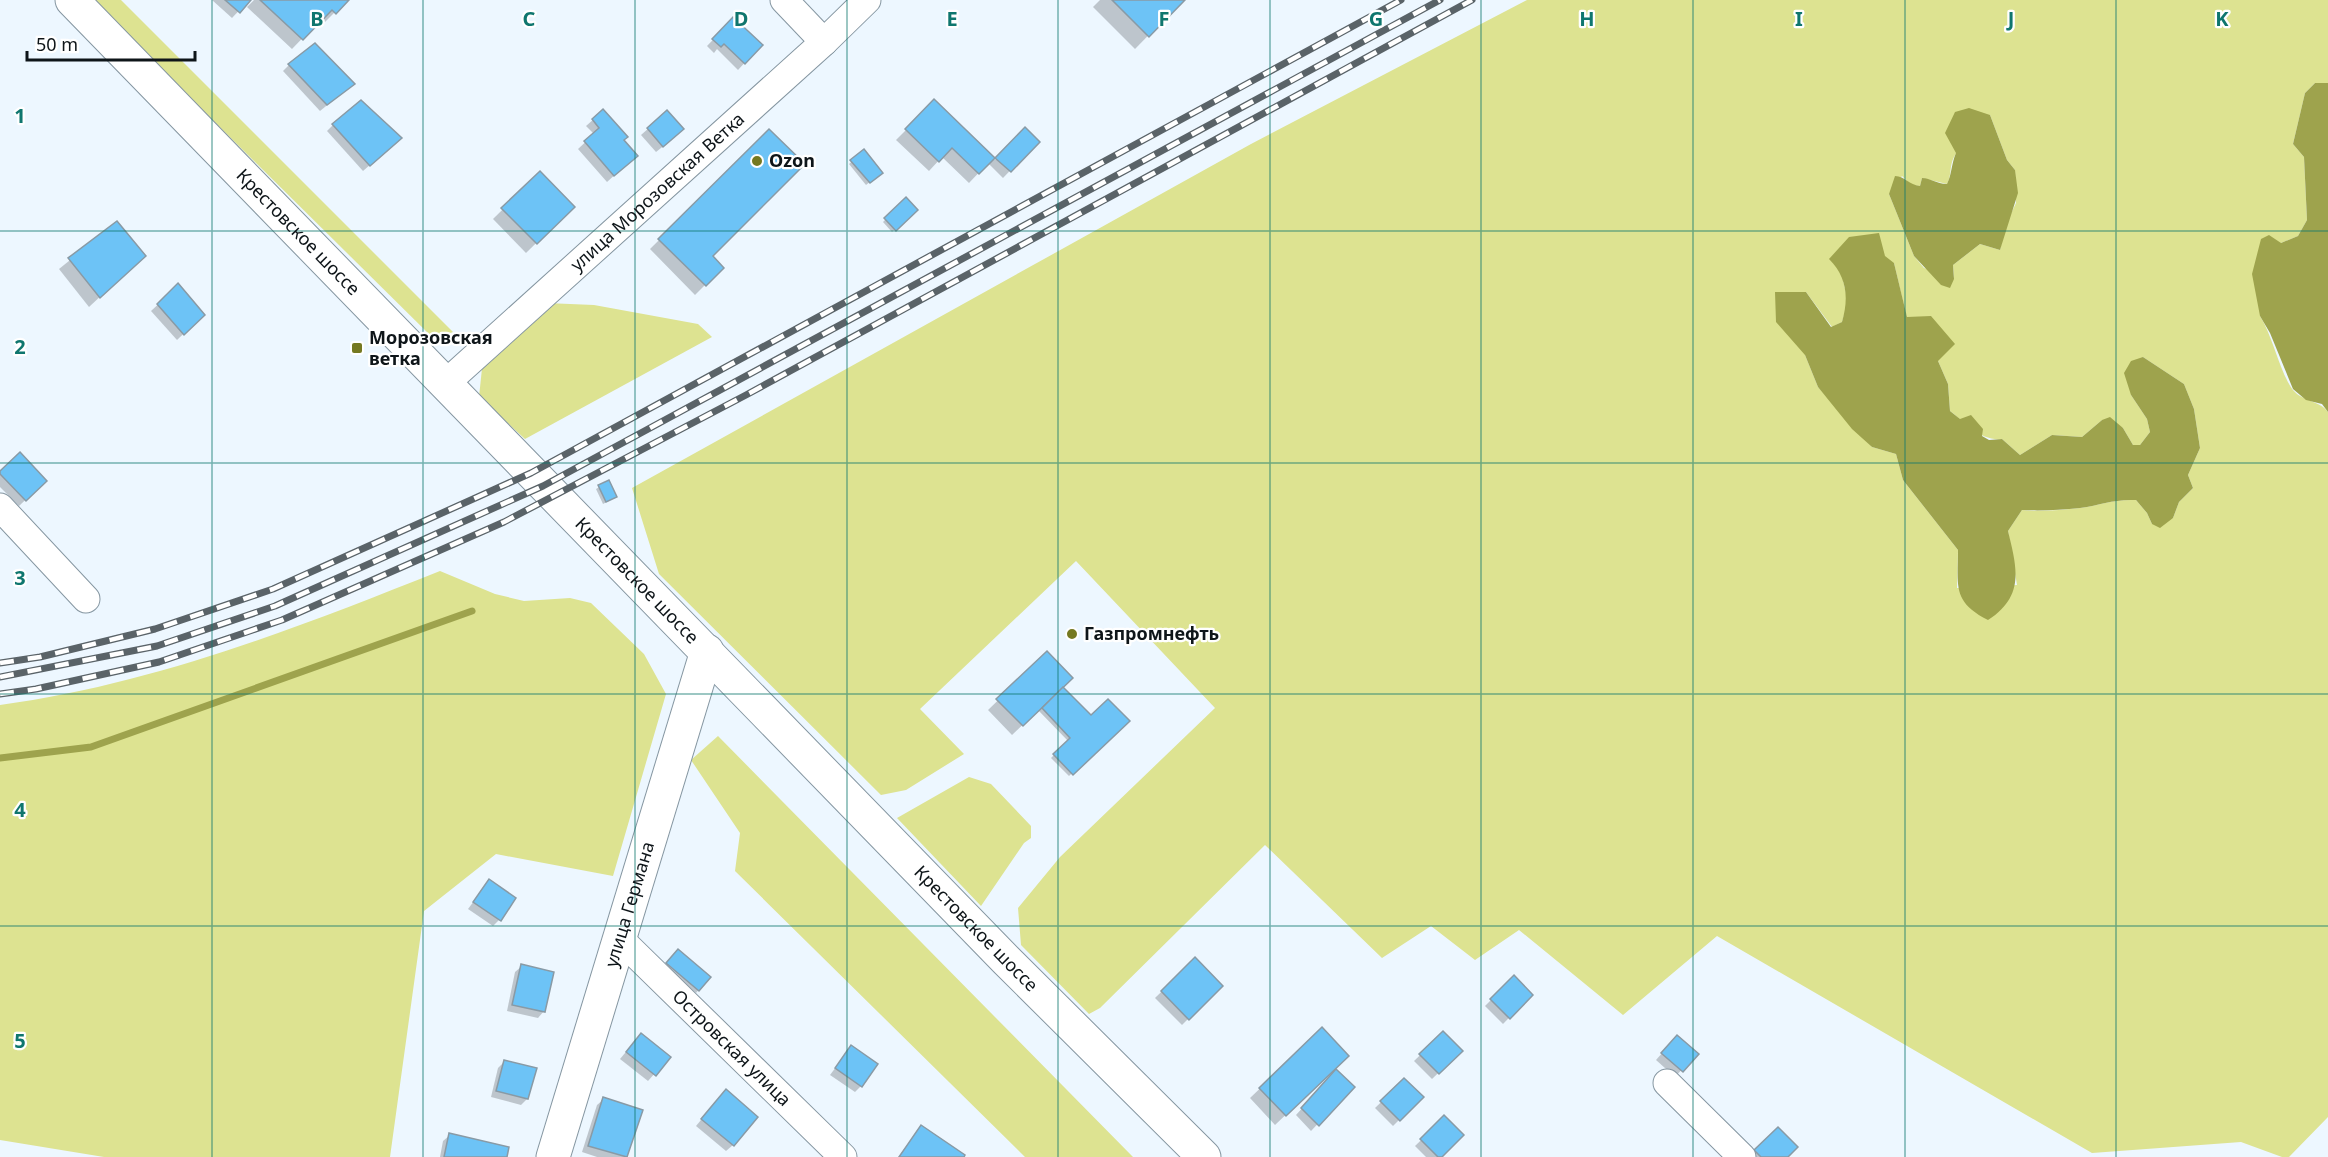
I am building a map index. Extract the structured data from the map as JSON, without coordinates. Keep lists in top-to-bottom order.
{
  "streets": {
    "main road": ["Крестовское шоссе", "улица Германа"],
    "street": ["улица Морозовская Ветка", "Островская улица"]
  },
  "crossings": [
    ["улица Морозовская Ветка", "Крестовское шоссе"],
    ["Крестовское шоссе", "улица Германа"],
    ["улица Германа", "Островская улица"]
  ],
  "places": {
    "other": ["Ozon", "Газпромнефть"],
    "transit": ["Морозовская ветка"]
  },
  "scale_bar": "50 m",
  "grid": {
    "columns": [
      "B",
      "C",
      "D",
      "E",
      "F",
      "G",
      "H",
      "I",
      "J",
      "K"
    ],
    "rows": [
      "1",
      "2",
      "3",
      "4",
      "5"
    ]
  }
}
